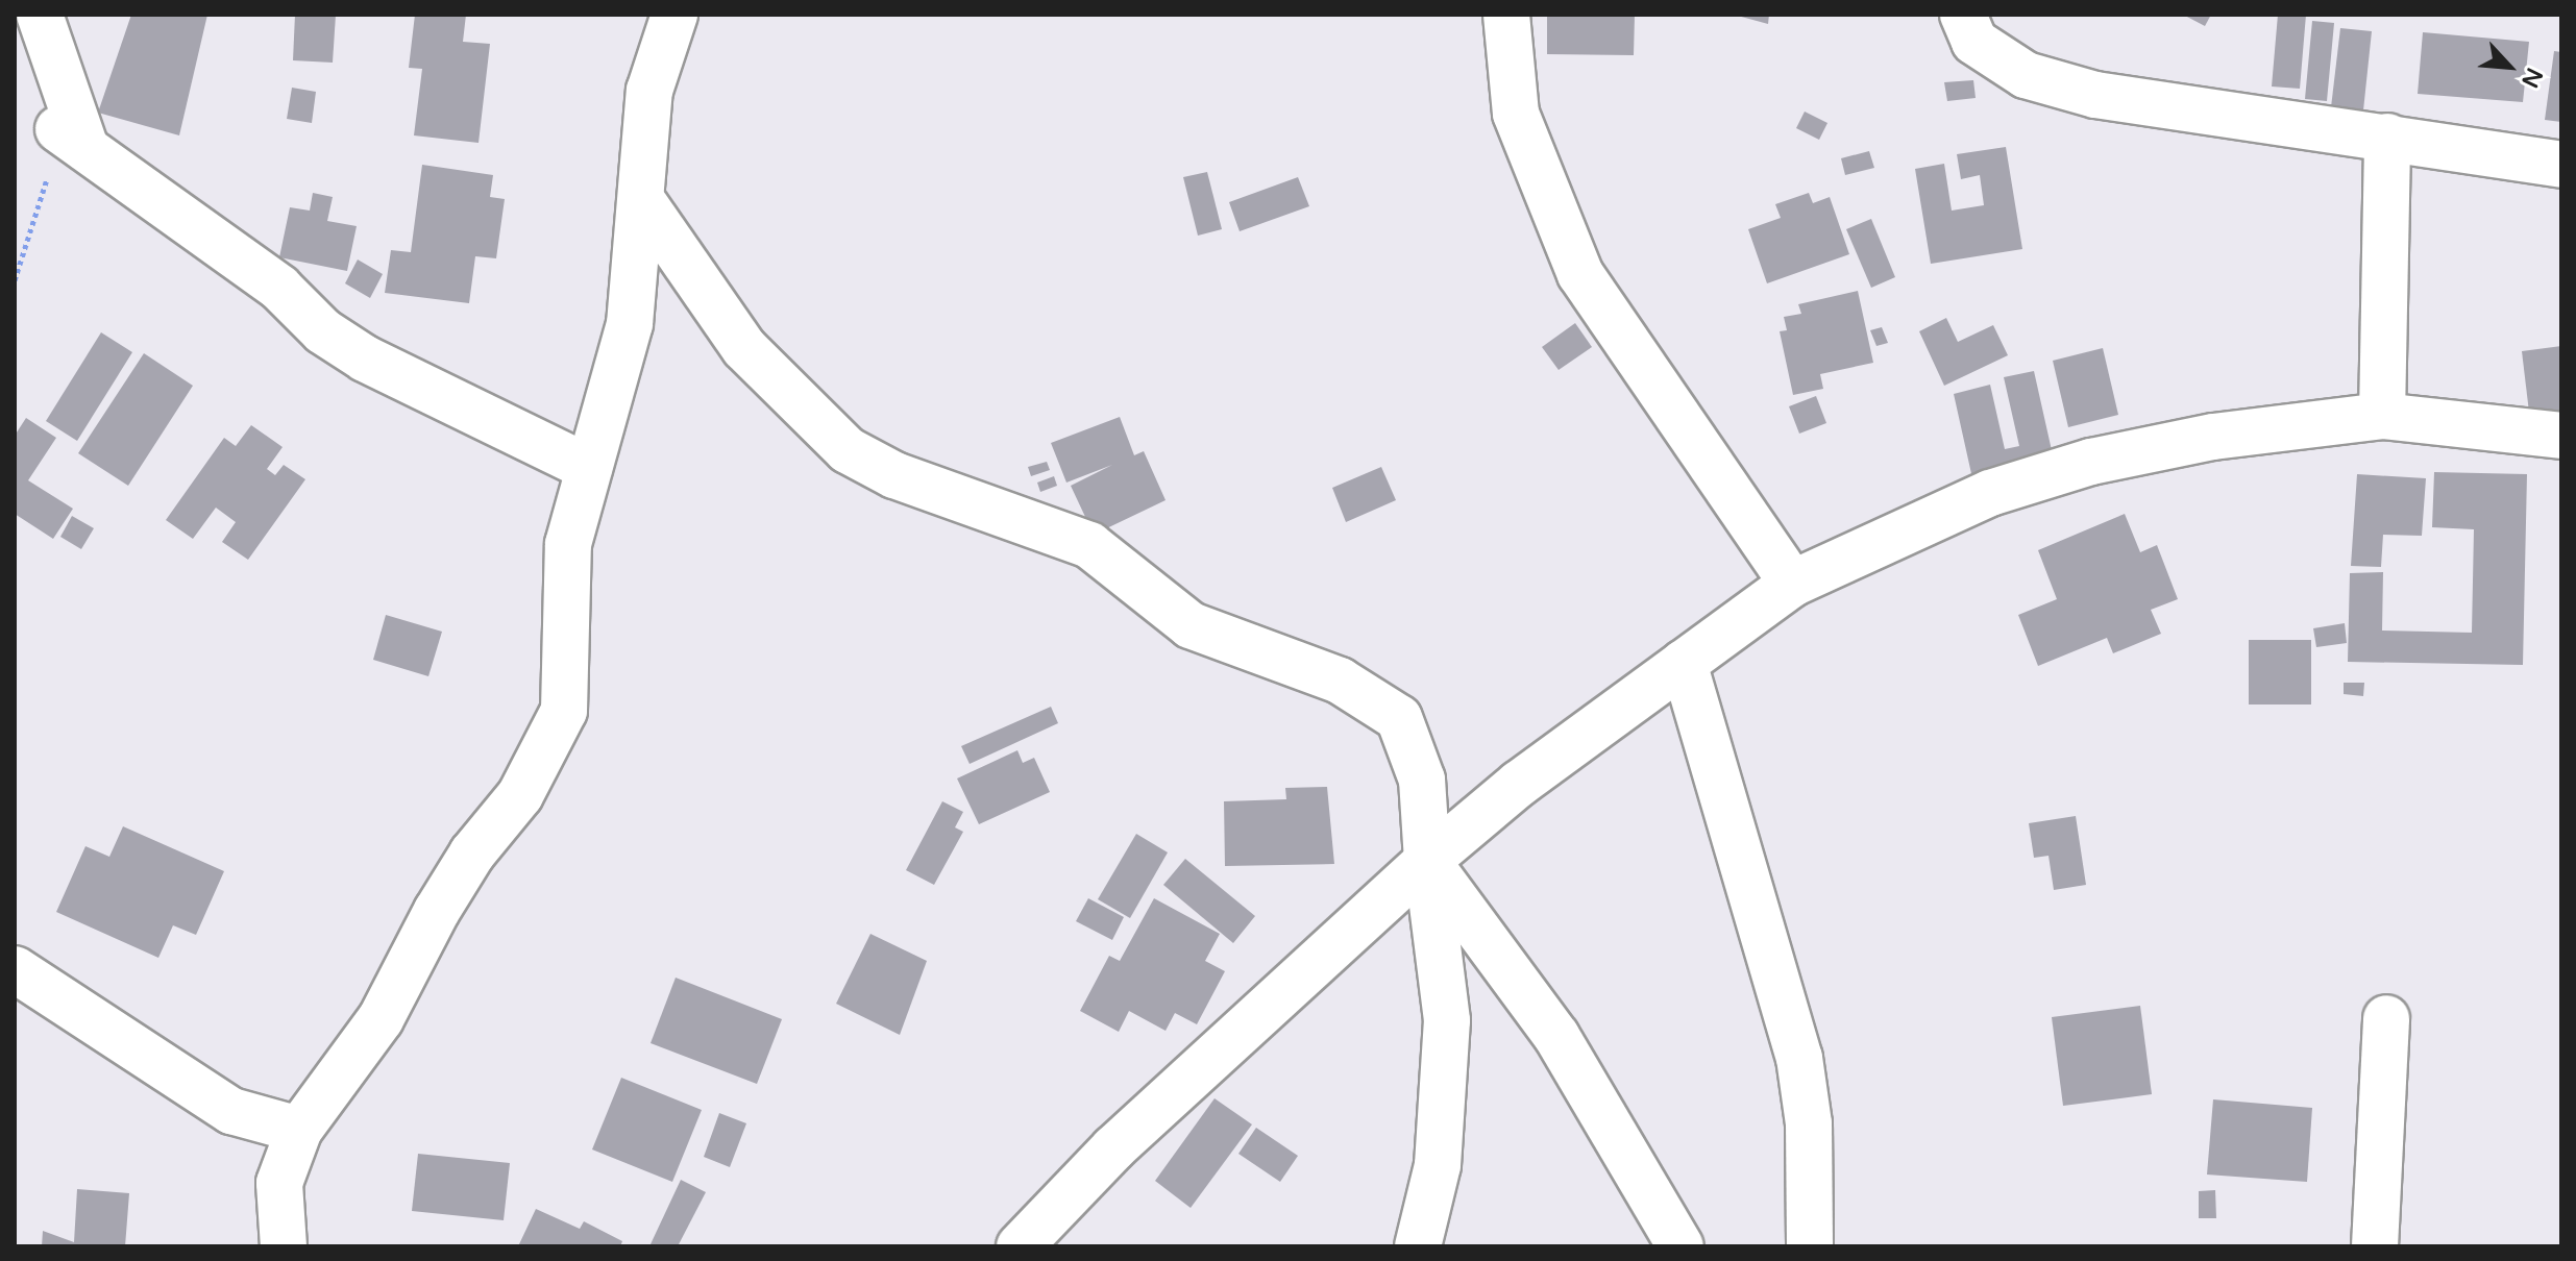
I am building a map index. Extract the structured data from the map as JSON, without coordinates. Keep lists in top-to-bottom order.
{
  "north": "bottom right"
}
